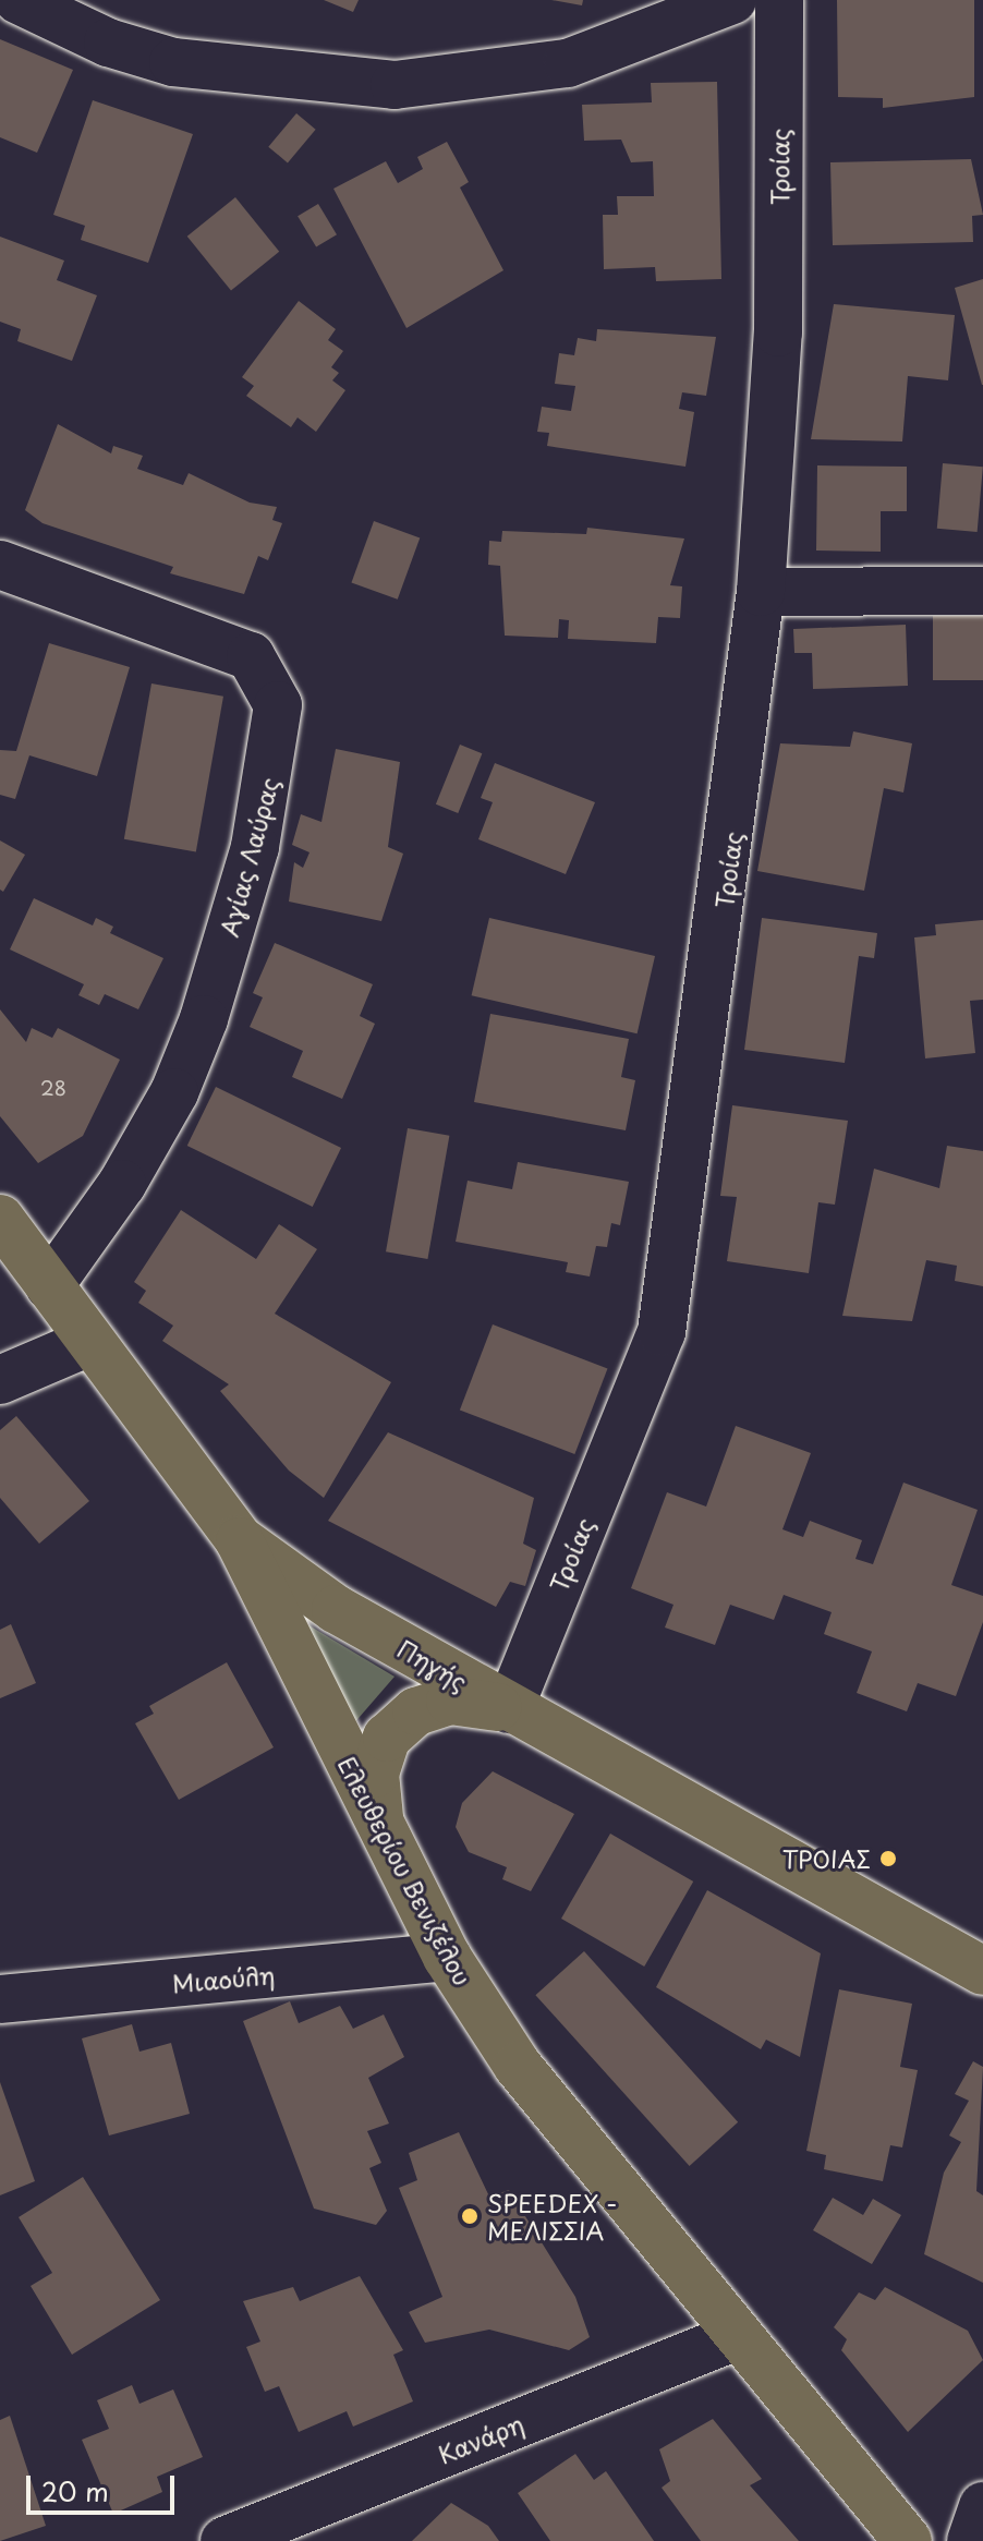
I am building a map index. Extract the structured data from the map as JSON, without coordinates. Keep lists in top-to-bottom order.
{
  "streets": {
    "main road": ["Πηγής", "Ελευθερίου Βενιζέλου"],
    "street": [
      "Τροίας",
      "Αγίας Λαύρας",
      "Μιαούλη",
      "Κανάρη"
    ]
  },
  "crossings": [
    ["Τροίας", "Πηγής"],
    ["Αγίας Λαύρας", "Πηγής"],
    ["Πηγής", "Ελευθερίου Βενιζέλου"],
    ["Ελευθερίου Βενιζέλου", "Μιαούλη"],
    ["Ελευθερίου Βενιζέλου", "Κανάρη"]
  ],
  "places": ["ΤΡΟΙΑΣ", "SPEEDEX - ΜΕΛΙΣΣΙΑ"],
  "house_numbers": ["28"],
  "scale_bar": "20 m"
}
